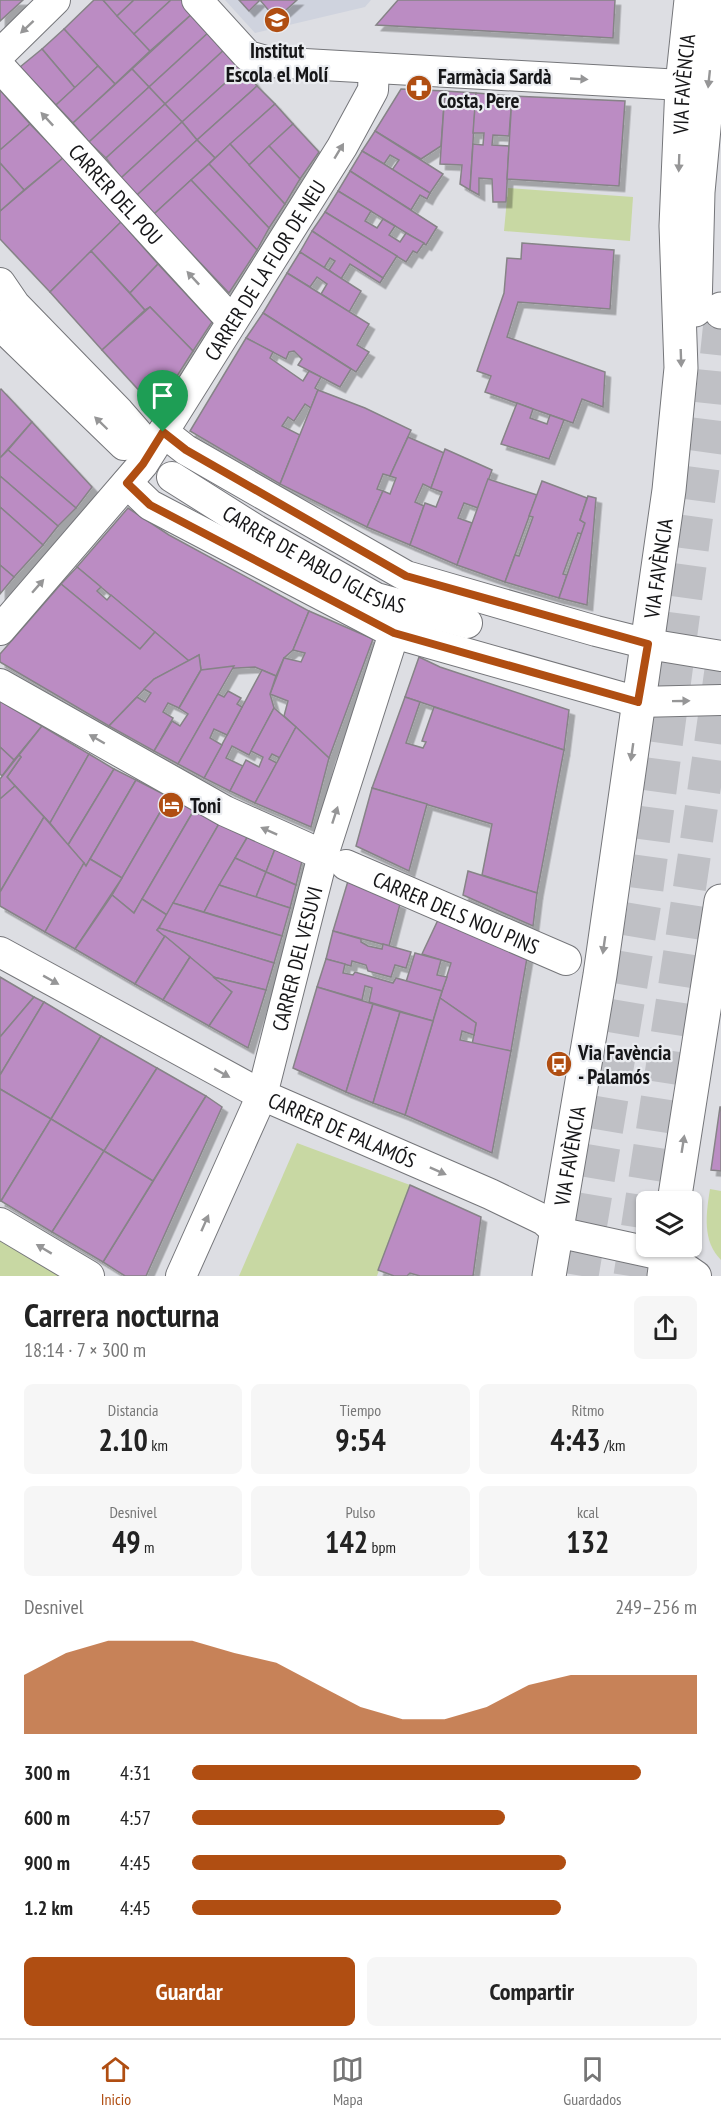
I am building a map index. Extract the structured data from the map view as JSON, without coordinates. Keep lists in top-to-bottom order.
{
  "streets": {
    "main road": ["VIA FAVÈNCIA"],
    "street": [
      "CARRER DEL POU",
      "CARRER DE LA FLOR DE NEU",
      "CARRER DE PABLO IGLESIAS",
      "CARRER DELS NOU PINS",
      "CARRER DEL VESUVI",
      "CARRER DE PALAMÓS"
    ]
  },
  "crossings": [
    ["VIA FAVÈNCIA", "CARRER DE PABLO IGLESIAS"],
    ["VIA FAVÈNCIA", "CARRER DE PALAMÓS"],
    ["CARRER DEL POU", "CARRER DE LA FLOR DE NEU"],
    ["CARRER DE LA FLOR DE NEU", "CARRER DE PABLO IGLESIAS"],
    ["CARRER DE PABLO IGLESIAS", "CARRER DEL VESUVI"],
    ["CARRER DELS NOU PINS", "CARRER DEL VESUVI"],
    ["CARRER DEL VESUVI", "CARRER DE PALAMÓS"]
  ],
  "one_way": [
    "CARRER DEL POU",
    "CARRER DE LA FLOR DE NEU",
    "CARRER DELS NOU PINS",
    "CARRER DEL VESUVI",
    "CARRER DE PALAMÓS"
  ],
  "places": {
    "school or university": ["Institut Escola el Molí"],
    "pharmacy": ["Farmàcia Sardà Costa, Pere"],
    "hotel": ["Toni"],
    "bus stop": ["Via Favència - Palamós"]
  },
  "page": {
    "heading": ["Carrera nocturna", "18:14 · 7 × 300 m"],
    "stats": [
      ["Distancia", "2.10 km"],
      ["Tiempo", "9:54"],
      ["Ritmo", "4:43 /km"],
      ["Desnivel", "49 m"],
      ["Pulso", "142 bpm"],
      ["kcal", "132"]
    ],
    "chart": ["Desnivel", "249–256 m"],
    "list": [
      {
        "name": "300 m",
        "note": "4:31"
      },
      {
        "name": "600 m",
        "note": "4:57"
      },
      {
        "name": "900 m",
        "note": "4:45"
      },
      {
        "name": "1.2 km",
        "note": "4:45"
      }
    ],
    "buttons": ["Guardar", "Compartir"],
    "tabs": ["Inicio", "Mapa", "Guardados"]
  }
}
